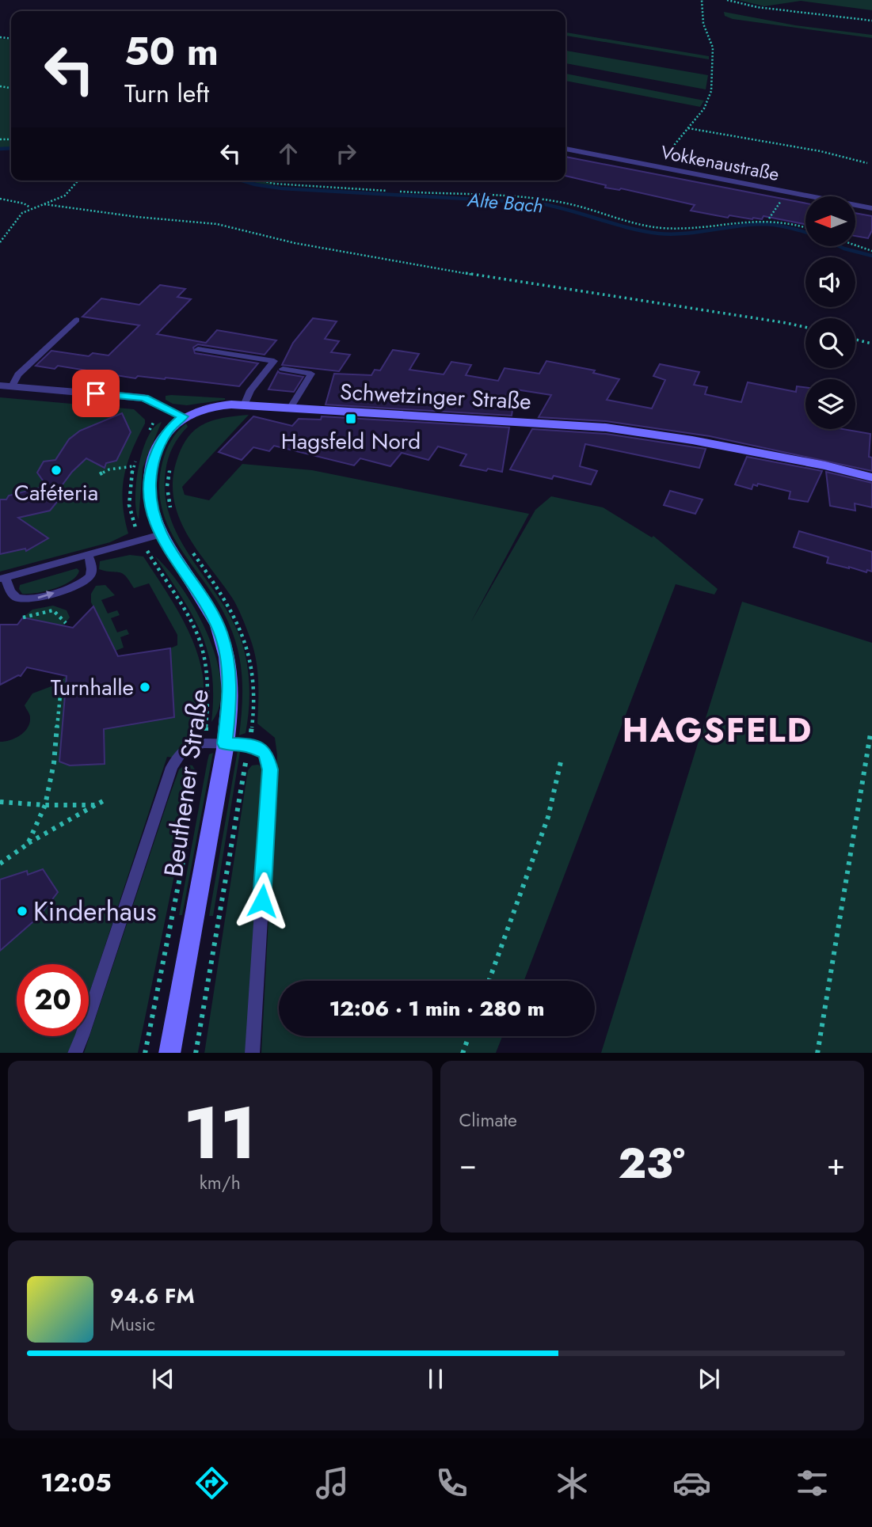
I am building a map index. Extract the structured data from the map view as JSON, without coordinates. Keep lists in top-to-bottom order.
{
  "streets": {
    "main road": ["Schwetzinger Straße", "Beuthener Straße"],
    "street": ["Vokkenaustraße"]
  },
  "crossings": [
    ["Schwetzinger Straße", "Beuthener Straße"]
  ],
  "districts": ["HAGSFELD"],
  "water": ["Alte Bach"],
  "places": {
    "transit": ["Hagsfeld Nord"],
    "other": ["Caféteria", "Turnhalle", "Kinderhaus"]
  },
  "north": "left",
  "page": {
    "turn": ["50 m", "Turn left"],
    "limit": "20",
    "trip": "12:06 · 1 min · 280 m",
    "tile": [
      ["11", "km/h"],
      "Climate"
    ],
    "heat": ["−", "23°", "+"],
    "song": ["94.6 FM", "Music"],
    "tabs": "12:05"
  }
}
